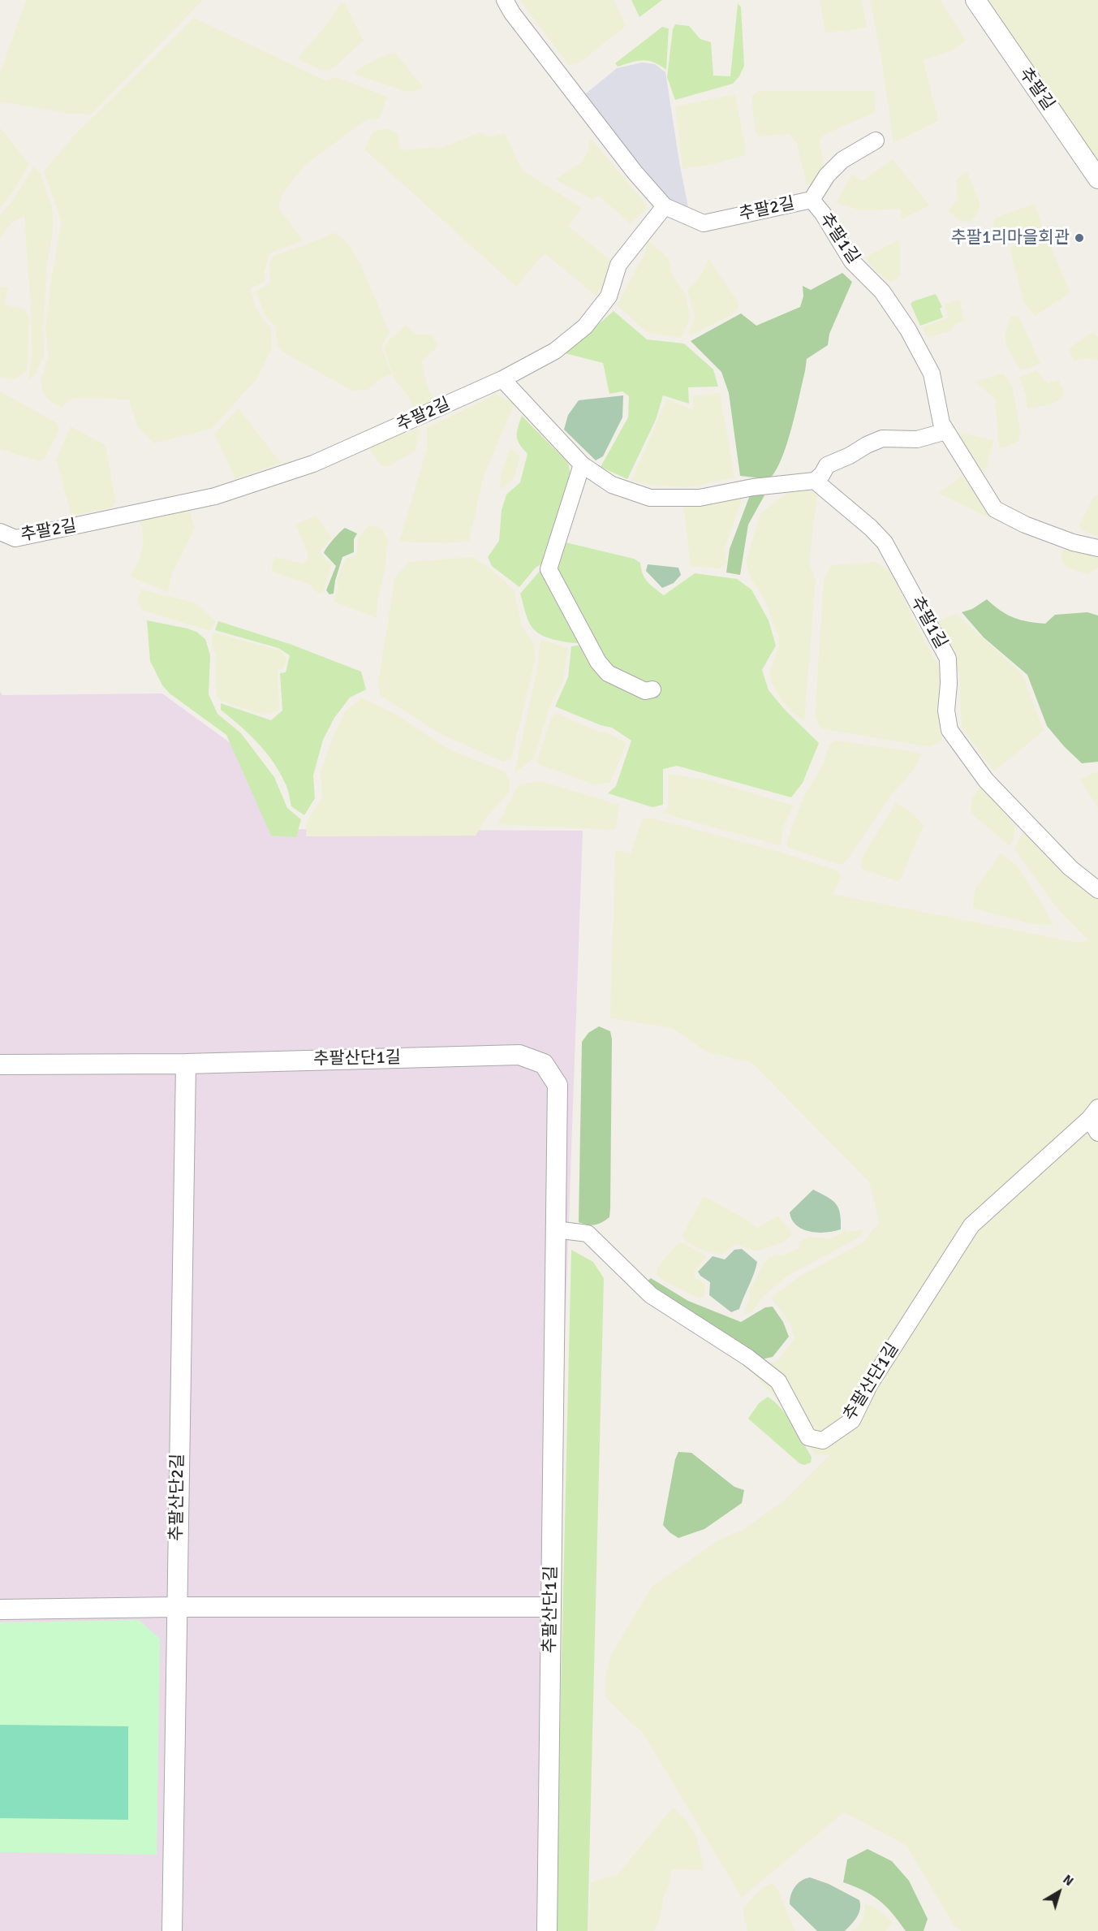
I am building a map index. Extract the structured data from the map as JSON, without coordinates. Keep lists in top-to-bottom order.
{
  "streets": {
    "street": [
      "추팔길",
      "추팔2길",
      "추팔1길",
      "추팔산단1길",
      "추팔산단2길"
    ]
  },
  "crossings": [
    ["추팔2길", "추팔1길"],
    ["추팔산단1길", "추팔산단2길"]
  ],
  "places": ["추팔1리마을회관"],
  "north": "top right"
}
